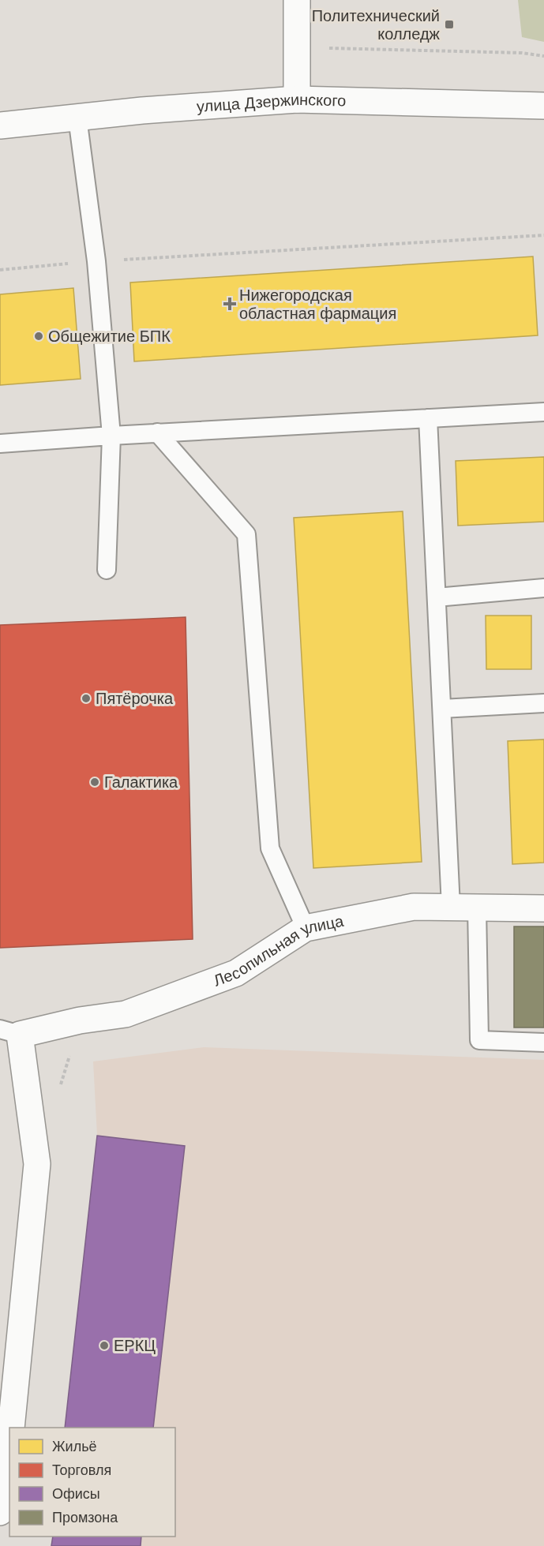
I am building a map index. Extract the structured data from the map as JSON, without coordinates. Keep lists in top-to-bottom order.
{
  "streets": {
    "street": ["улица Дзержинского", "Лесопильная улица"]
  },
  "places": {
    "transit": ["Политехнический колледж"],
    "health": ["Нижегородская областная фармация"],
    "other": [
      "Общежитие БПК",
      "Пятёрочка",
      "Галактика",
      "ЕРКЦ"
    ]
  },
  "legend": [
    "Жильё",
    "Торговля",
    "Офисы",
    "Промзона"
  ]
}
